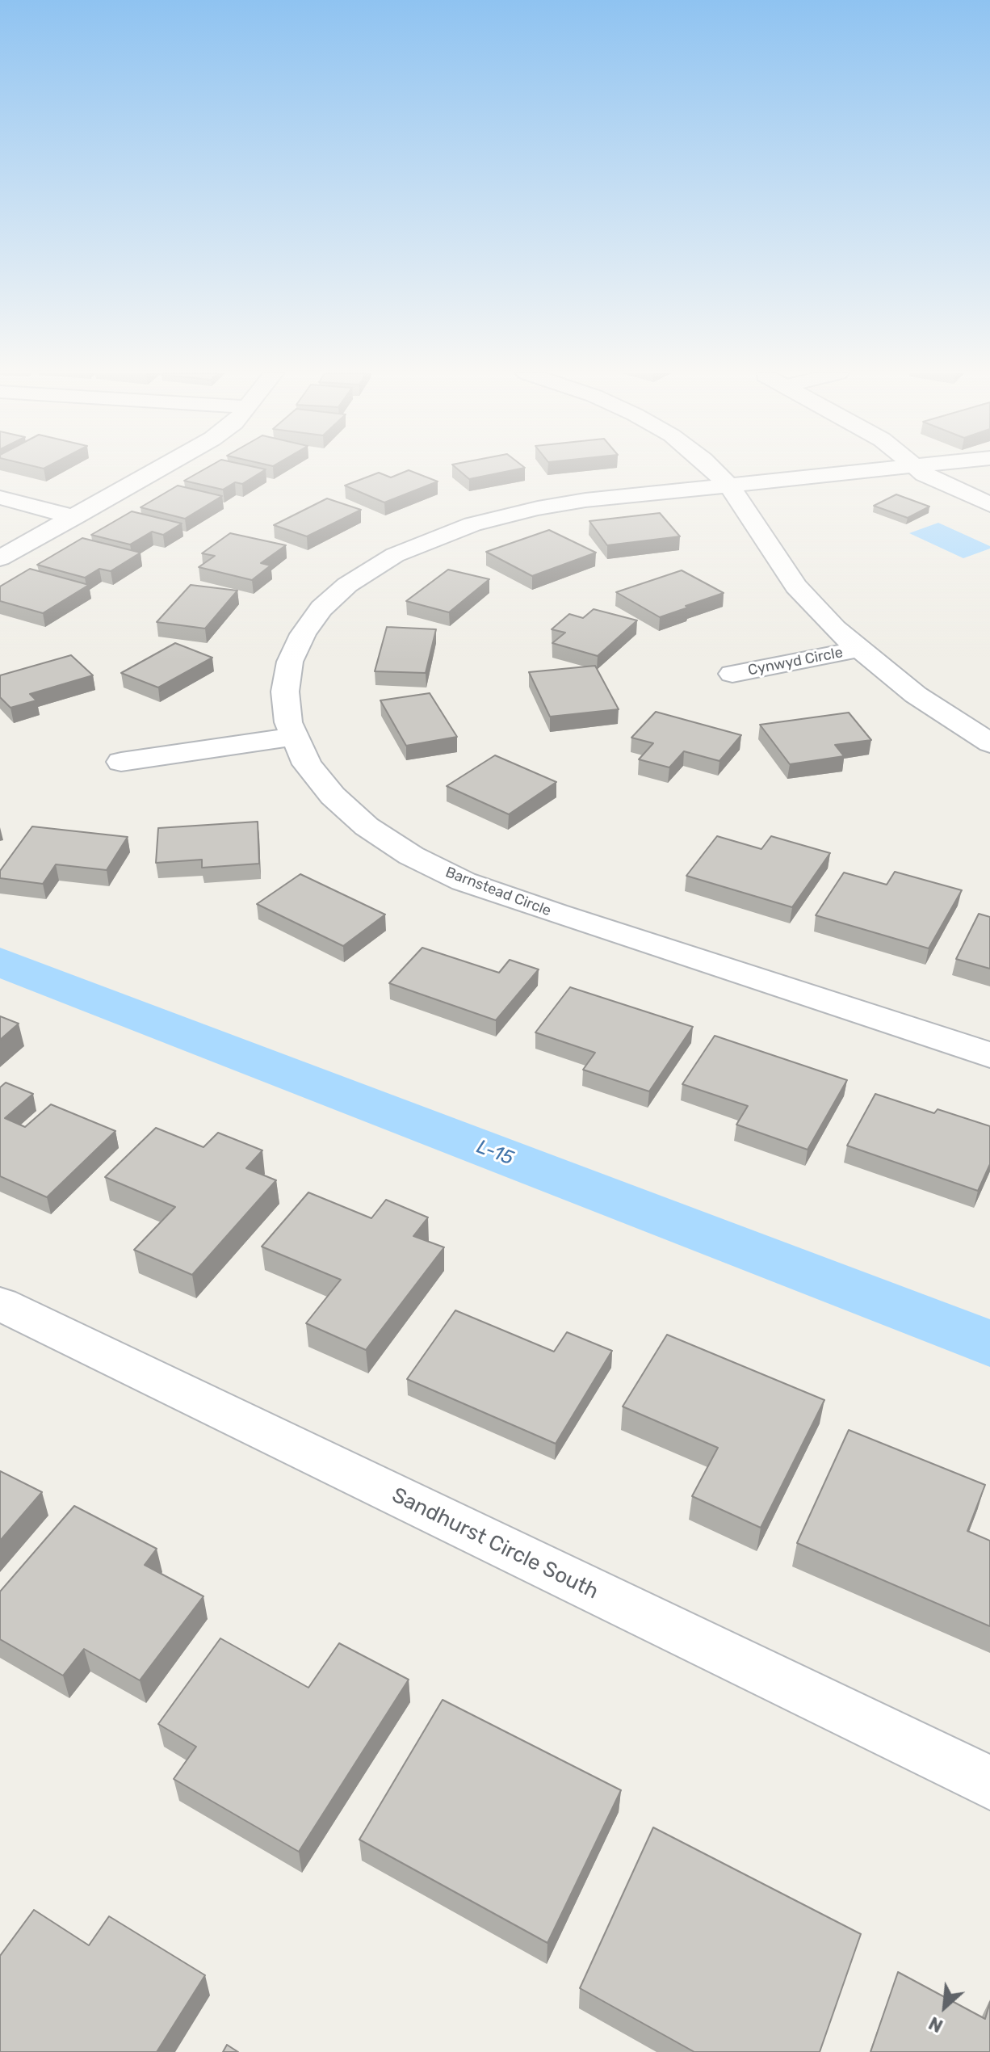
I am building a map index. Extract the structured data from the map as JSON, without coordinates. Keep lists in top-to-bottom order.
{
  "streets": {
    "street": ["Cynwyd Circle", "Barnstead Circle", "Sandhurst Circle South"]
  },
  "water": ["L-15"],
  "north": "bottom left"
}
